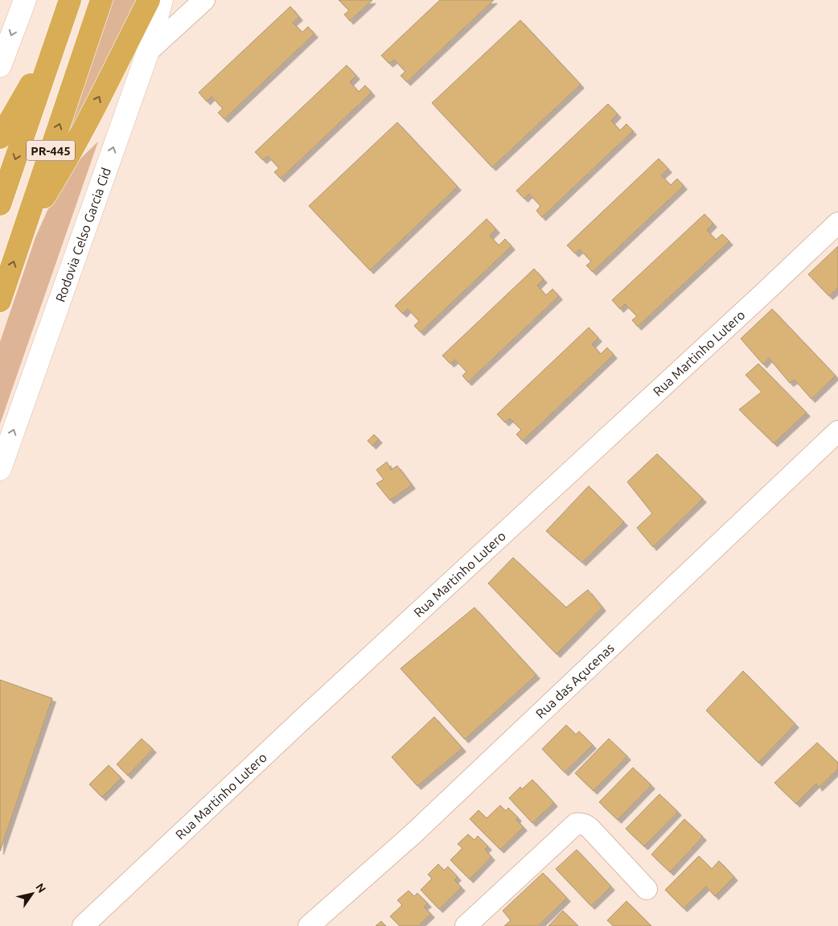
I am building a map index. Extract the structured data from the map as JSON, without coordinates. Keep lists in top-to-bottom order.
{
  "streets": {
    "highway": ["PR-445"],
    "street": ["Rodovia Celso Garcia Cid", "Rua Martinho Lutero", "Rua das Açucenas"]
  },
  "one_way": ["Rodovia Celso Garcia Cid"],
  "north": "top right"
}
